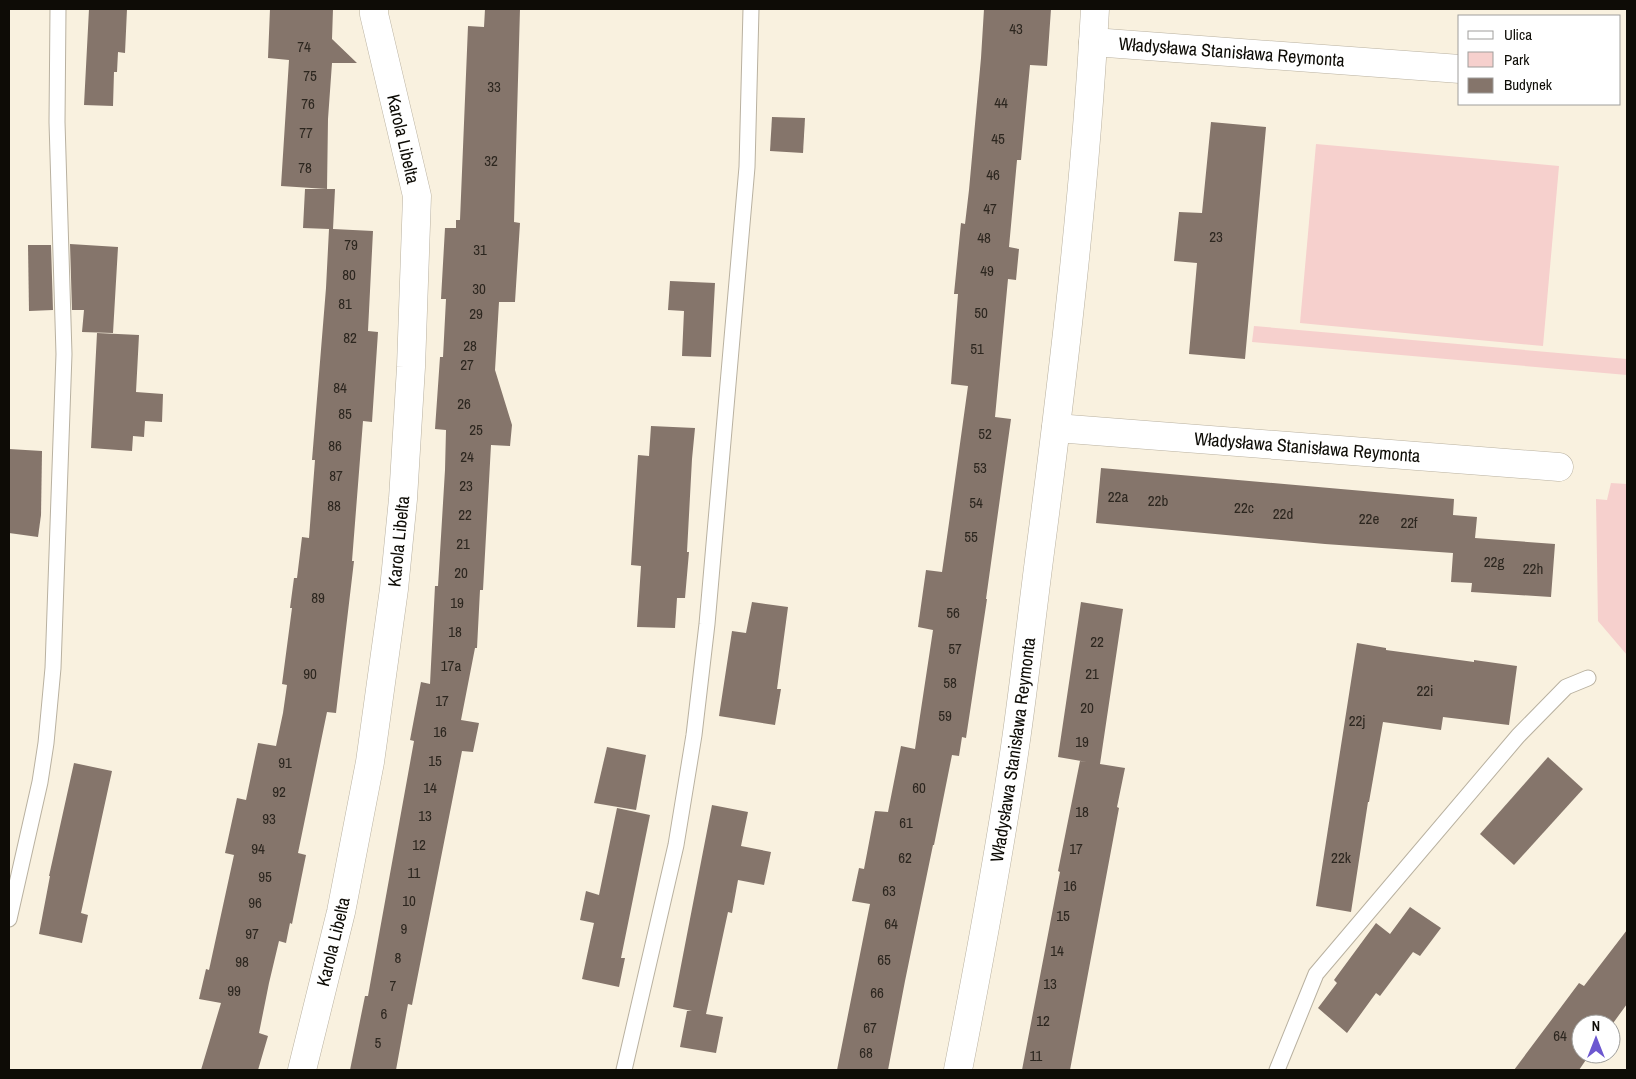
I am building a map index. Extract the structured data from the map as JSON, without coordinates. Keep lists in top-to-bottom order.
{
  "streets": {
    "street": ["Władysława Stanisława Reymonta", "Karola Libelta"]
  },
  "house_numbers": [
    "43",
    "74",
    "75",
    "33",
    "44",
    "76",
    "77",
    "45",
    "32",
    "78",
    "46",
    "47",
    "23",
    "48",
    "79",
    "31",
    "49",
    "80",
    "30",
    "81",
    "50",
    "29",
    "82",
    "28",
    "51",
    "27",
    "84",
    "26",
    "85",
    "25",
    "52",
    "86",
    "24",
    "53",
    "87",
    "23",
    "22a",
    "22b",
    "54",
    "88",
    "22c",
    "22d",
    "22",
    "22e",
    "22f",
    "55",
    "21",
    "22g",
    "22h",
    "20",
    "89",
    "19",
    "56",
    "18",
    "22",
    "57",
    "17a",
    "90",
    "21",
    "58",
    "22i",
    "17",
    "20",
    "59",
    "22j",
    "16",
    "19",
    "15",
    "91",
    "14",
    "60",
    "92",
    "18",
    "13",
    "93",
    "61",
    "12",
    "94",
    "17",
    "62",
    "22k",
    "11",
    "95",
    "16",
    "63",
    "10",
    "96",
    "15",
    "64",
    "9",
    "97",
    "14",
    "8",
    "65",
    "98",
    "13",
    "7",
    "99",
    "66",
    "6",
    "12",
    "67",
    "64",
    "5",
    "68",
    "11"
  ],
  "legend": ["Ulica", "Park", "Budynek"],
  "north": "top"
}
